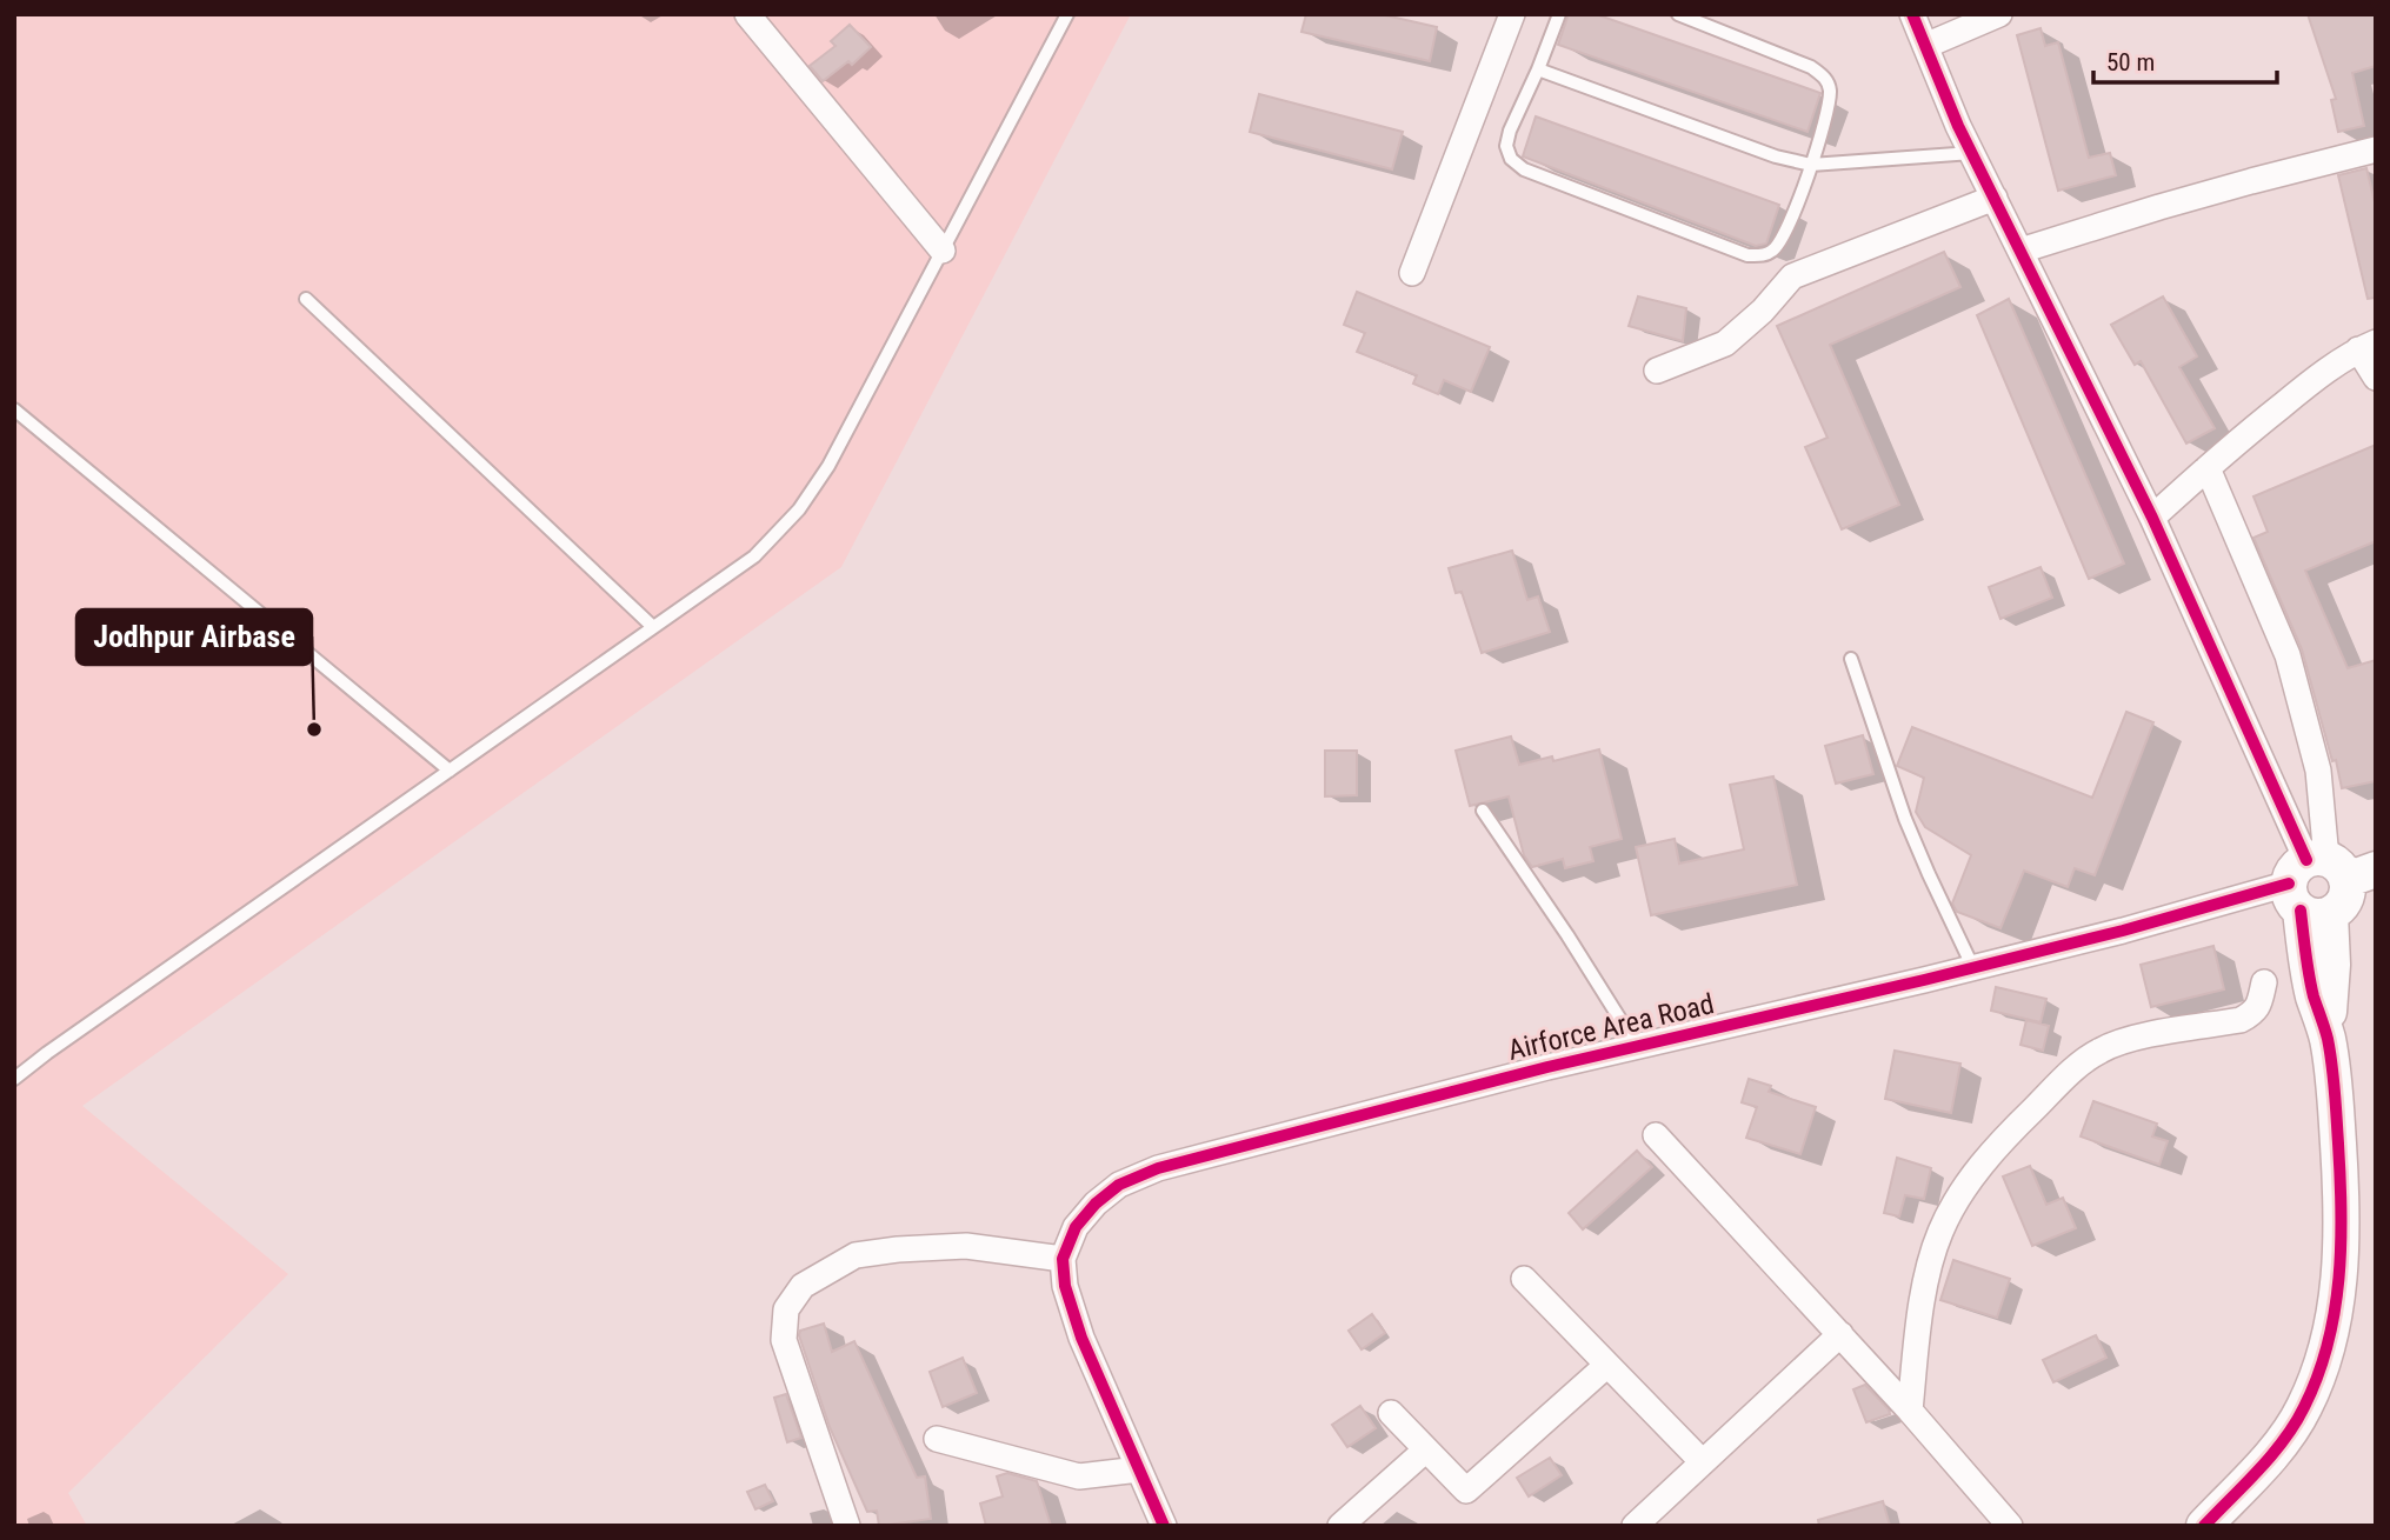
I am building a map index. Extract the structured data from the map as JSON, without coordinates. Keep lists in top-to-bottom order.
{
  "streets": {
    "street": ["Airforce Area Road"]
  },
  "places": ["Jodhpur Airbase"],
  "scale_bar": "50 m"
}
